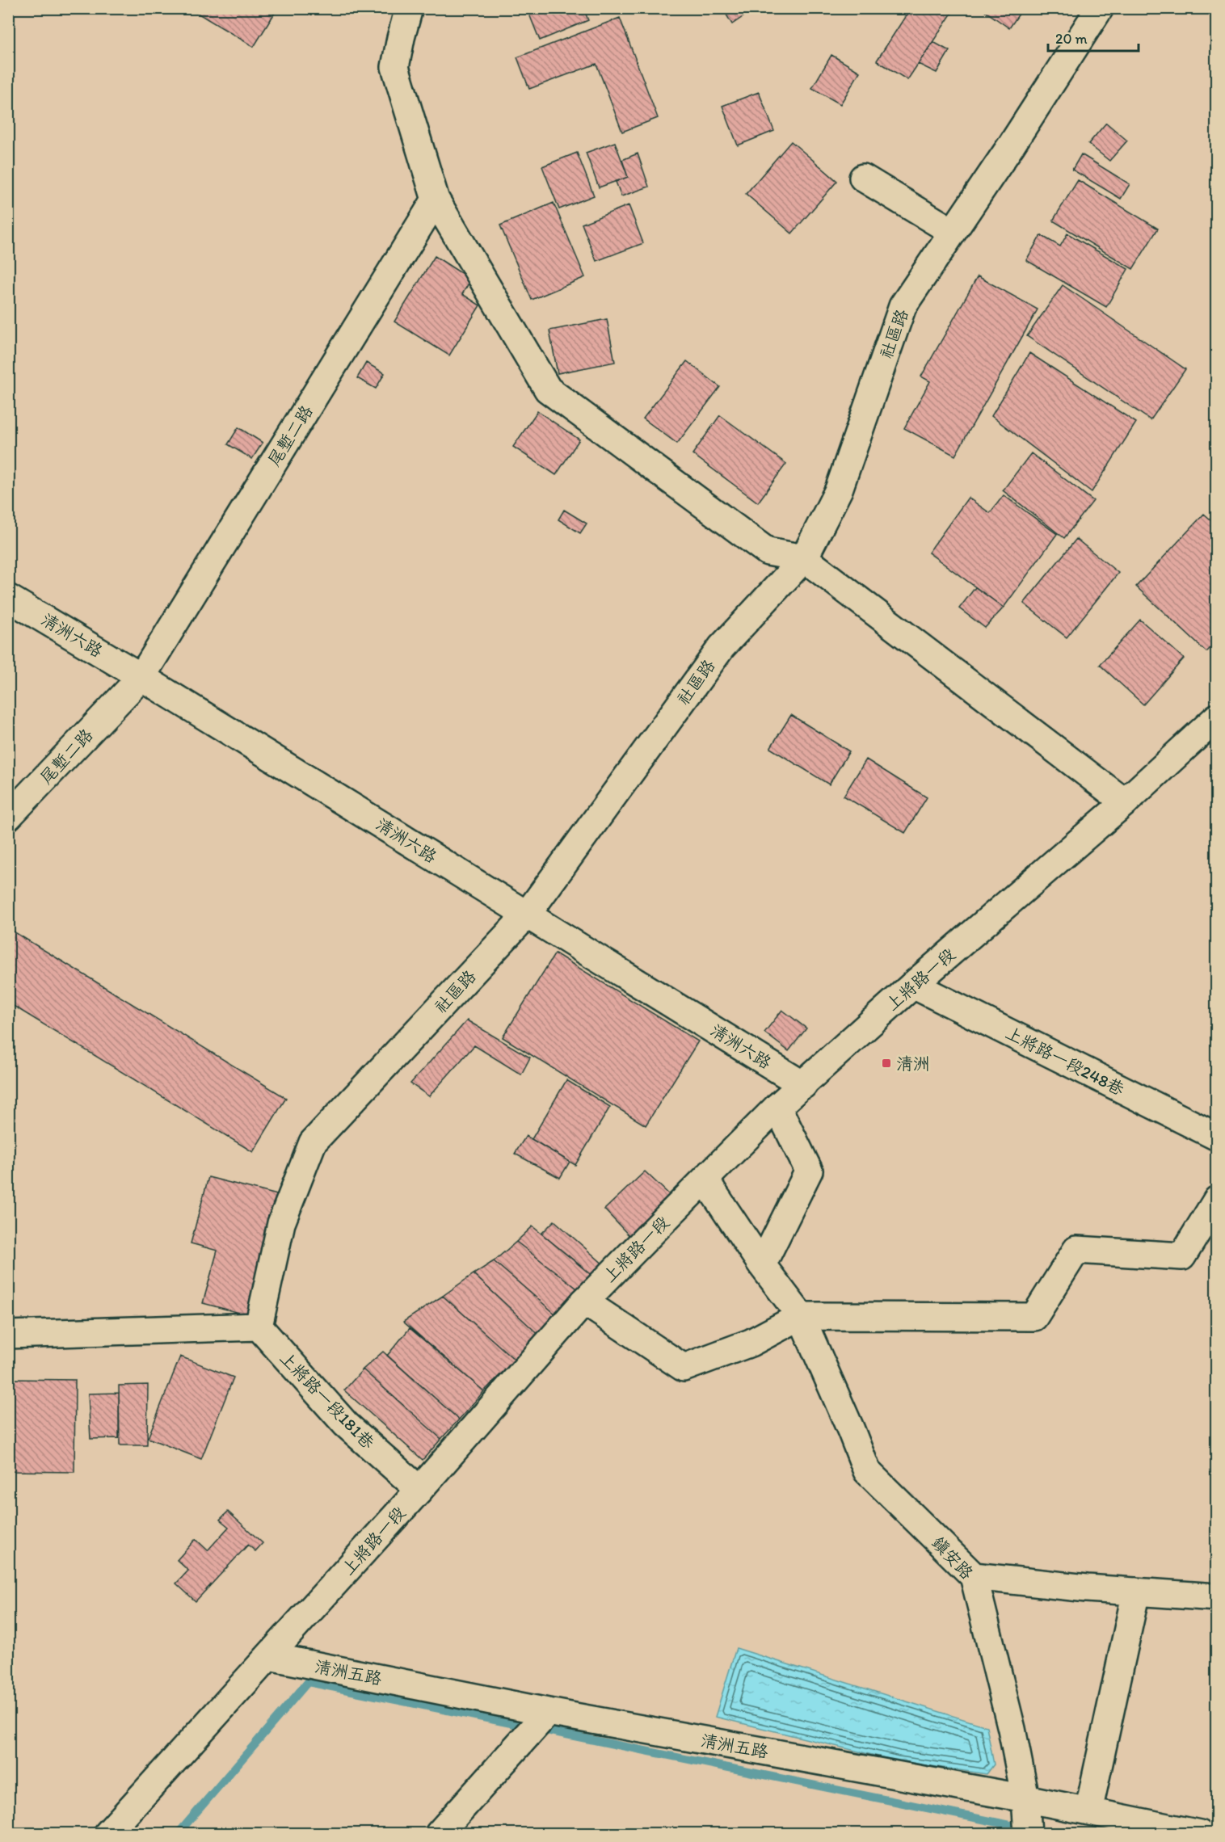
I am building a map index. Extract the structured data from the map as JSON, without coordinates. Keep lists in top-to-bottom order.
{
  "streets": {
    "street": [
      "社區路",
      "尾塹二路",
      "清洲六路",
      "上將路一段",
      "上將路一段248巷",
      "上將路一段181巷",
      "鎮安路",
      "清洲五路"
    ]
  },
  "crossings": [
    ["社區路", "清洲六路"],
    ["社區路", "上將路一段181巷"],
    ["尾塹二路", "清洲六路"],
    ["清洲六路", "上將路一段"],
    ["上將路一段", "上將路一段248巷"],
    ["上將路一段", "上將路一段181巷"],
    ["上將路一段", "鎮安路"],
    ["上將路一段", "清洲五路"],
    ["鎮安路", "清洲五路"]
  ],
  "places": {
    "transit": ["清洲"]
  },
  "scale_bar": "20 m"
}
